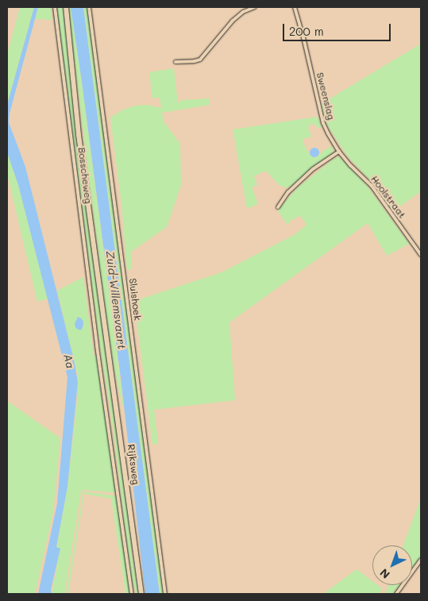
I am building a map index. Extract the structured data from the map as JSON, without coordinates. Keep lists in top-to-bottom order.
{
  "streets": {
    "main road": ["Bosscheweg", "Rijksweg"],
    "street": ["Sweenslag", "Hoolstraat", "Sluishoek"]
  },
  "crossings": [
    ["Sweenslag", "Hoolstraat"],
    ["Bosscheweg", "Rijksweg"]
  ],
  "water": ["Zuid-Willemsvaart", "Aa"],
  "scale_bar": "200 m",
  "north": "bottom left"
}
